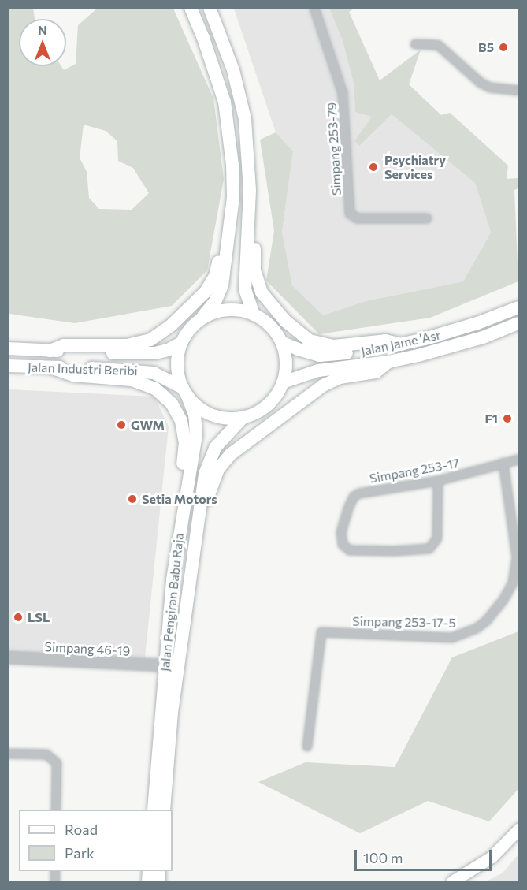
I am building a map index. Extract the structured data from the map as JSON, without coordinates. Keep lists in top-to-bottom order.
{
  "streets": {
    "main road": ["Jalan Jame 'Asr", "Jalan Industri Beribi", "Jalan Pengiran Babu Raja"],
    "street": [
      "Simpang 253-79",
      "Simpang 253-17",
      "Simpang 253-17-5",
      "Simpang 46-19"
    ]
  },
  "crossings": [
    ["Jalan Jame 'Asr", "Jalan Industri Beribi"],
    ["Jalan Jame 'Asr", "Jalan Pengiran Babu Raja"],
    ["Jalan Industri Beribi", "Jalan Pengiran Babu Raja"],
    ["Simpang 253-17", "Simpang 253-17-5"],
    ["Jalan Pengiran Babu Raja", "Simpang 46-19"]
  ],
  "places": [
    "B5",
    "Psychiatry Services",
    "F1",
    "GWM",
    "Setia Motors",
    "LSL"
  ],
  "legend": ["Road", "Park"],
  "scale_bar": "100 m",
  "north": "top"
}
